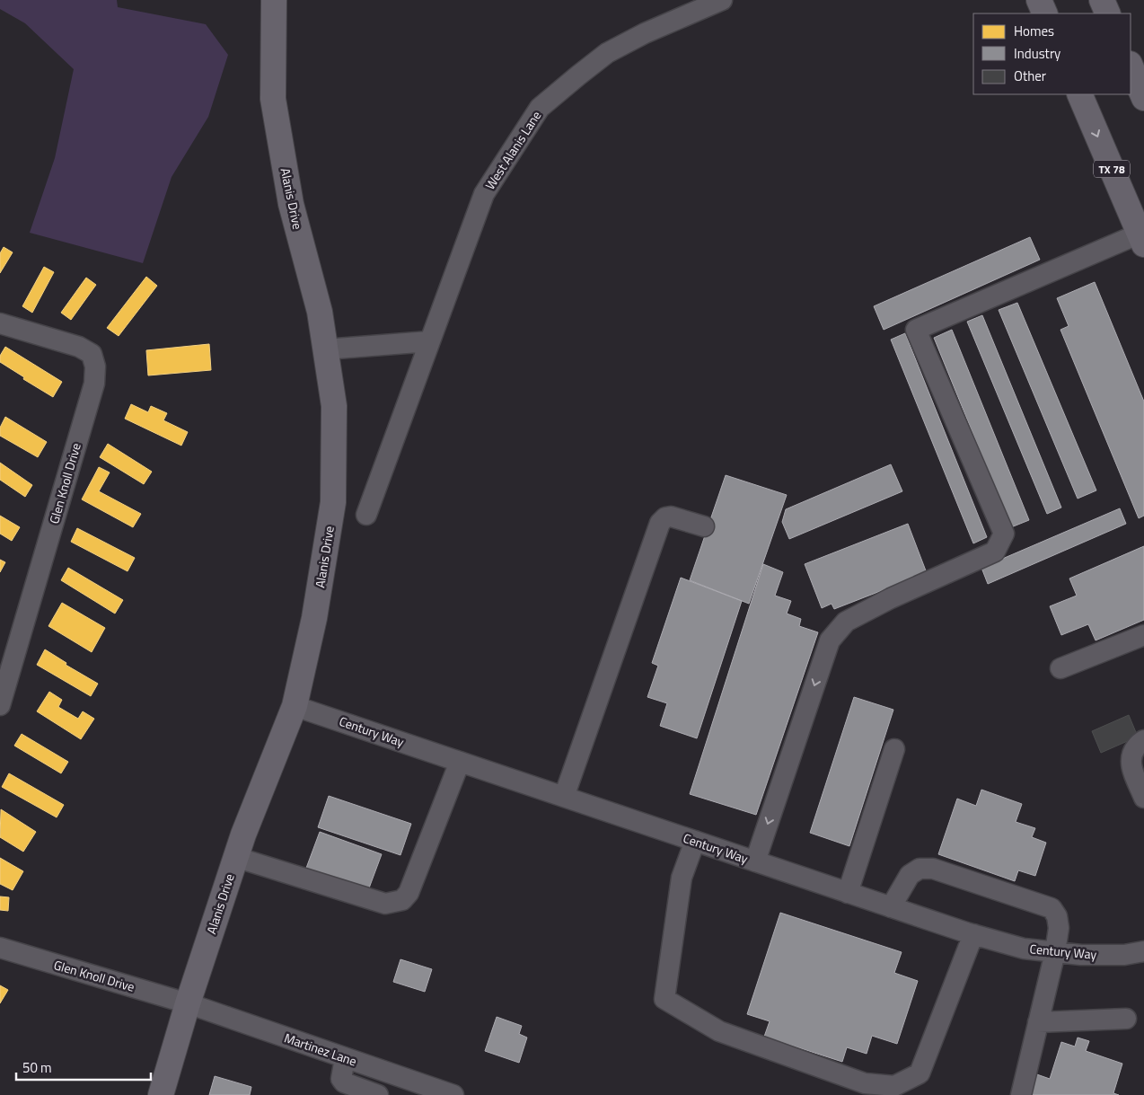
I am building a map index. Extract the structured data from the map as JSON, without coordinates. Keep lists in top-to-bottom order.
{
  "streets": {
    "main road": ["TX 78", "Alanis Drive"],
    "street": [
      "West Alanis Lane",
      "Glen Knoll Drive",
      "Century Way",
      "Martinez Lane"
    ]
  },
  "crossings": [
    ["Alanis Drive", "Glen Knoll Drive"],
    ["Alanis Drive", "Century Way"],
    ["Alanis Drive", "Martinez Lane"],
    ["Glen Knoll Drive", "Martinez Lane"]
  ],
  "legend": ["Homes", "Industry", "Other"],
  "scale_bar": "50 m"
}
